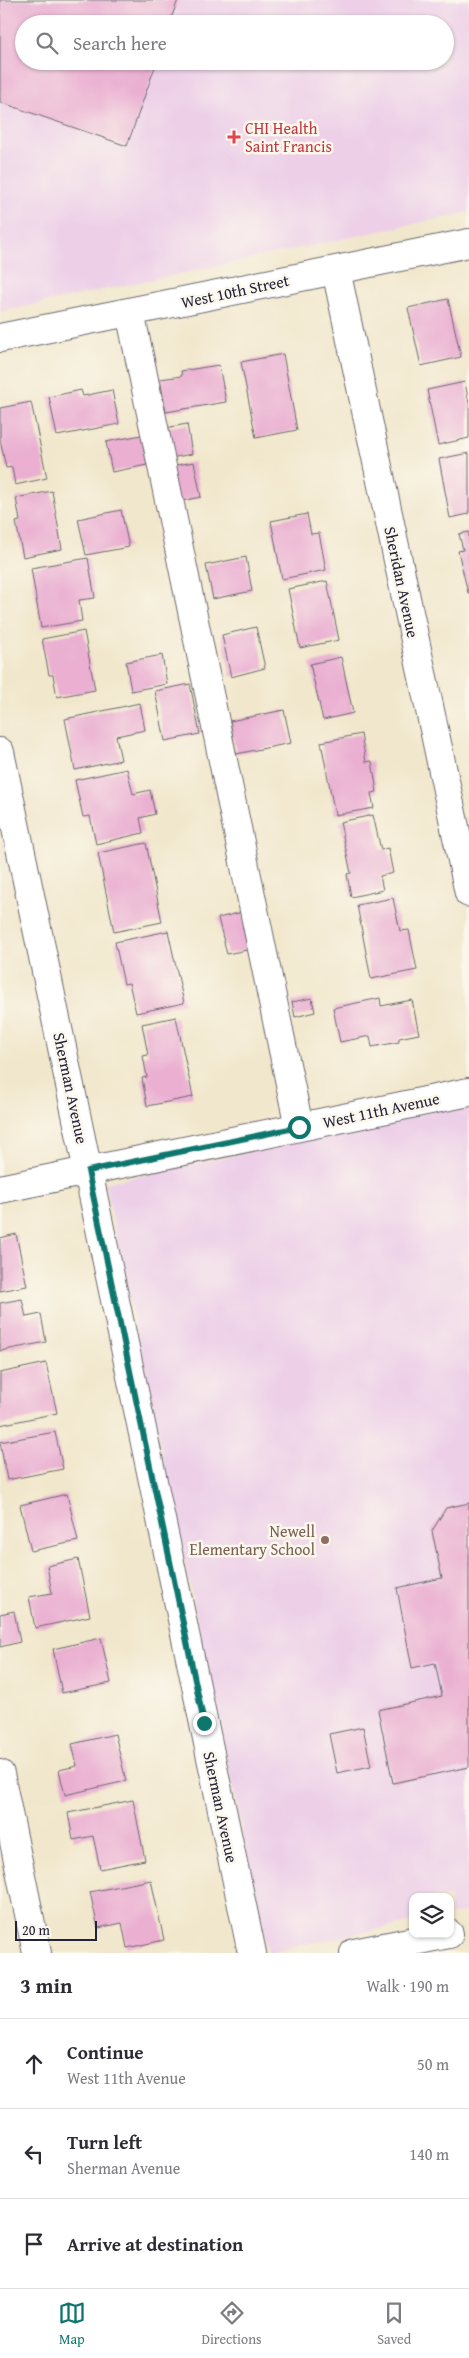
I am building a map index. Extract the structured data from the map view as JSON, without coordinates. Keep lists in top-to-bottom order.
{
  "streets": {
    "street": [
      "West 10th Street",
      "Sheridan Avenue",
      "Sherman Avenue",
      "West 11th Avenue"
    ]
  },
  "crossings": [
    ["West 10th Street", "Sheridan Avenue"],
    ["Sherman Avenue", "West 11th Avenue"]
  ],
  "places": {
    "health": ["CHI Health Saint Francis"],
    "other": ["Newell Elementary School"]
  },
  "scale_bar": "20 m",
  "page": {
    "search": "Search here",
    "scale": "20 m",
    "heading": ["3 min", "Walk · 190 m"],
    "list": [
      ["Continue", "West 11th Avenue", "50 m"],
      ["Turn left", "Sherman Avenue", "140 m"],
      "Arrive at destination"
    ],
    "nav": ["Map", "Directions", "Saved"]
  }
}
